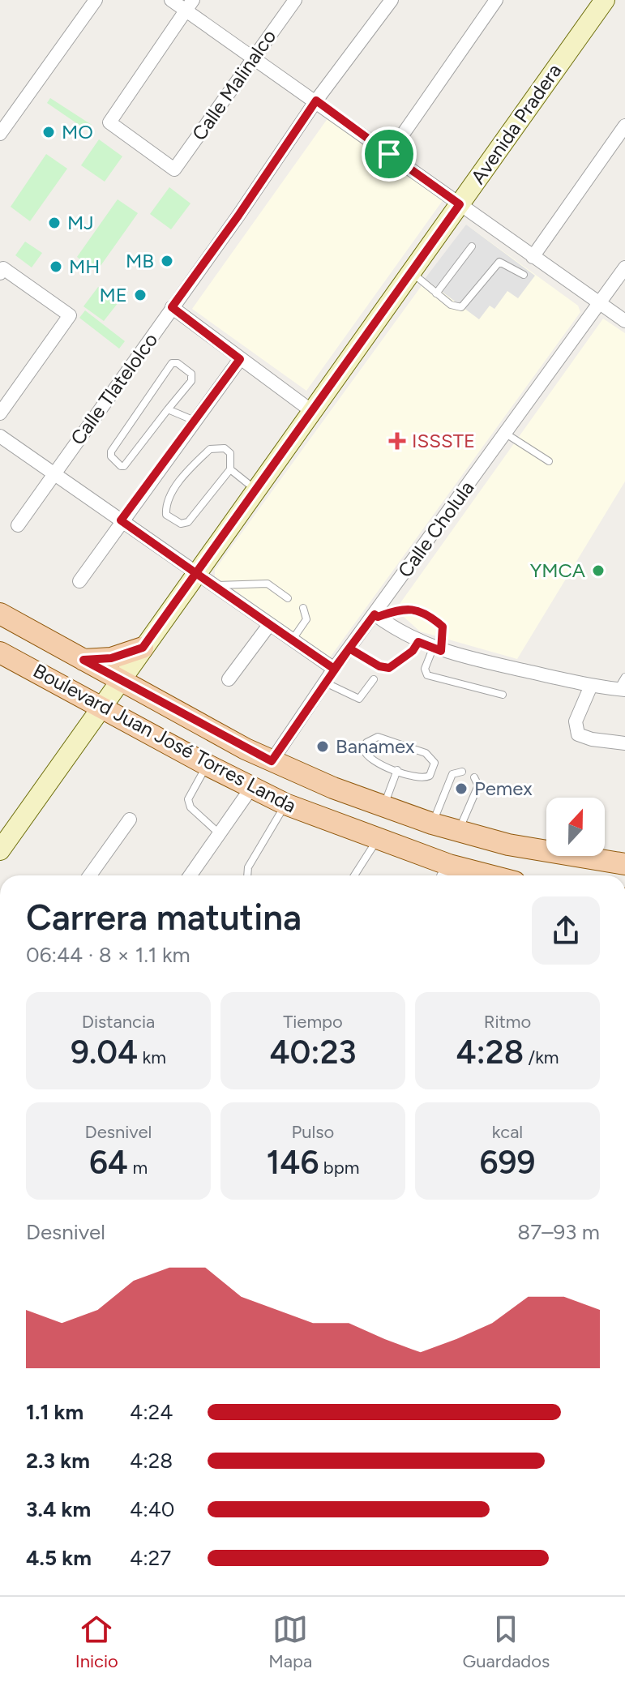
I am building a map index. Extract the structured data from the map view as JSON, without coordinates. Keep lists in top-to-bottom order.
{
  "streets": {
    "main road": ["Boulevard Juan José Torres Landa"],
    "street": [
      "Calle Malinalco",
      "Avenida Pradera",
      "Calle Tlatelolco",
      "Calle Cholula"
    ]
  },
  "crossings": [
    ["Avenida Pradera", "Boulevard Juan José Torres Landa"],
    ["Calle Cholula", "Boulevard Juan José Torres Landa"]
  ],
  "places": {
    "other": [
      "MO",
      "MJ",
      "MB",
      "MH",
      "ME",
      "YMCA",
      "Banamex",
      "Pemex"
    ],
    "health": ["ISSSTE"]
  },
  "north": "top",
  "page": {
    "heading": ["Carrera matutina", "06:44 · 8 × 1.1 km"],
    "stats": [
      ["Distancia", "9.04 km"],
      ["Tiempo", "40:23"],
      ["Ritmo", "4:28 /km"],
      ["Desnivel", "64 m"],
      ["Pulso", "146 bpm"],
      ["kcal", "699"]
    ],
    "chart": ["Desnivel", "87–93 m"],
    "list": [
      {
        "name": "1.1 km",
        "note": "4:24"
      },
      {
        "name": "2.3 km",
        "note": "4:28"
      },
      {
        "name": "3.4 km",
        "note": "4:40"
      },
      {
        "name": "4.5 km",
        "note": "4:27"
      }
    ],
    "tabs": ["Inicio", "Mapa", "Guardados"]
  }
}
